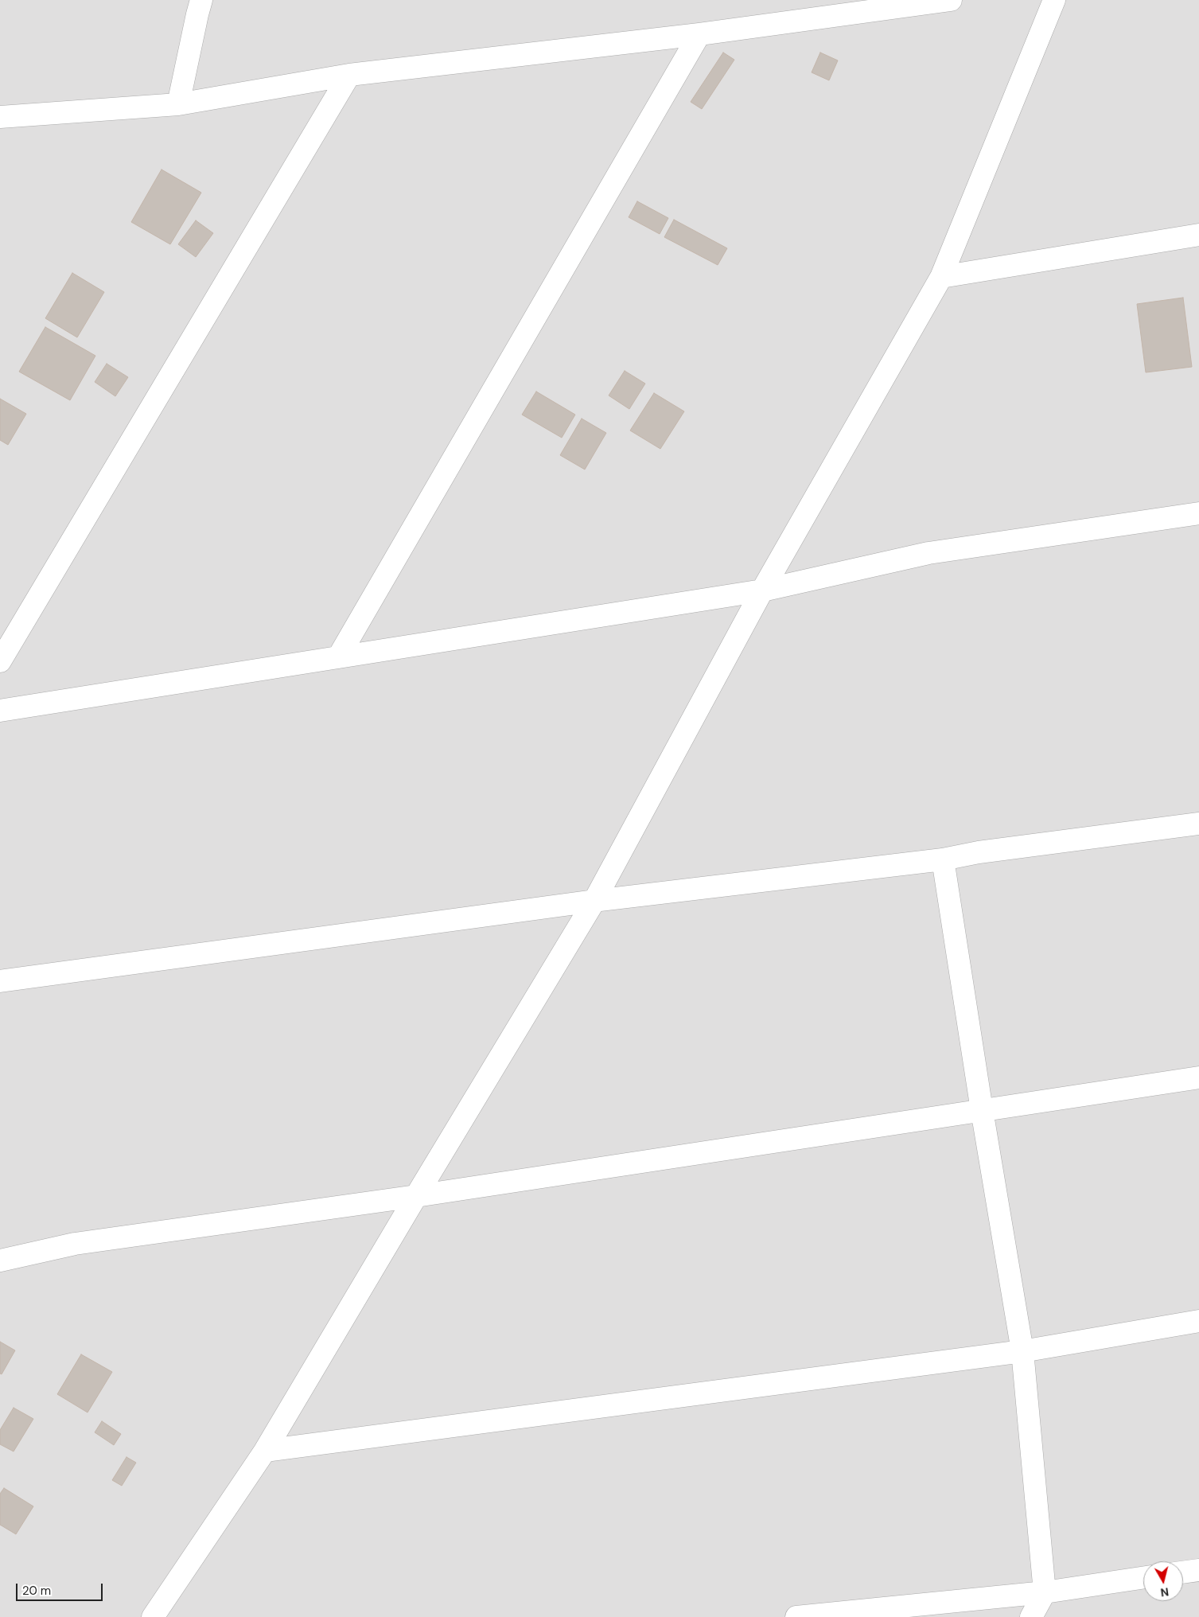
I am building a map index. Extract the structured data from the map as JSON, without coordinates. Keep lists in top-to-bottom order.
{
  "scale_bar": "20 m",
  "north": "bottom"
}
